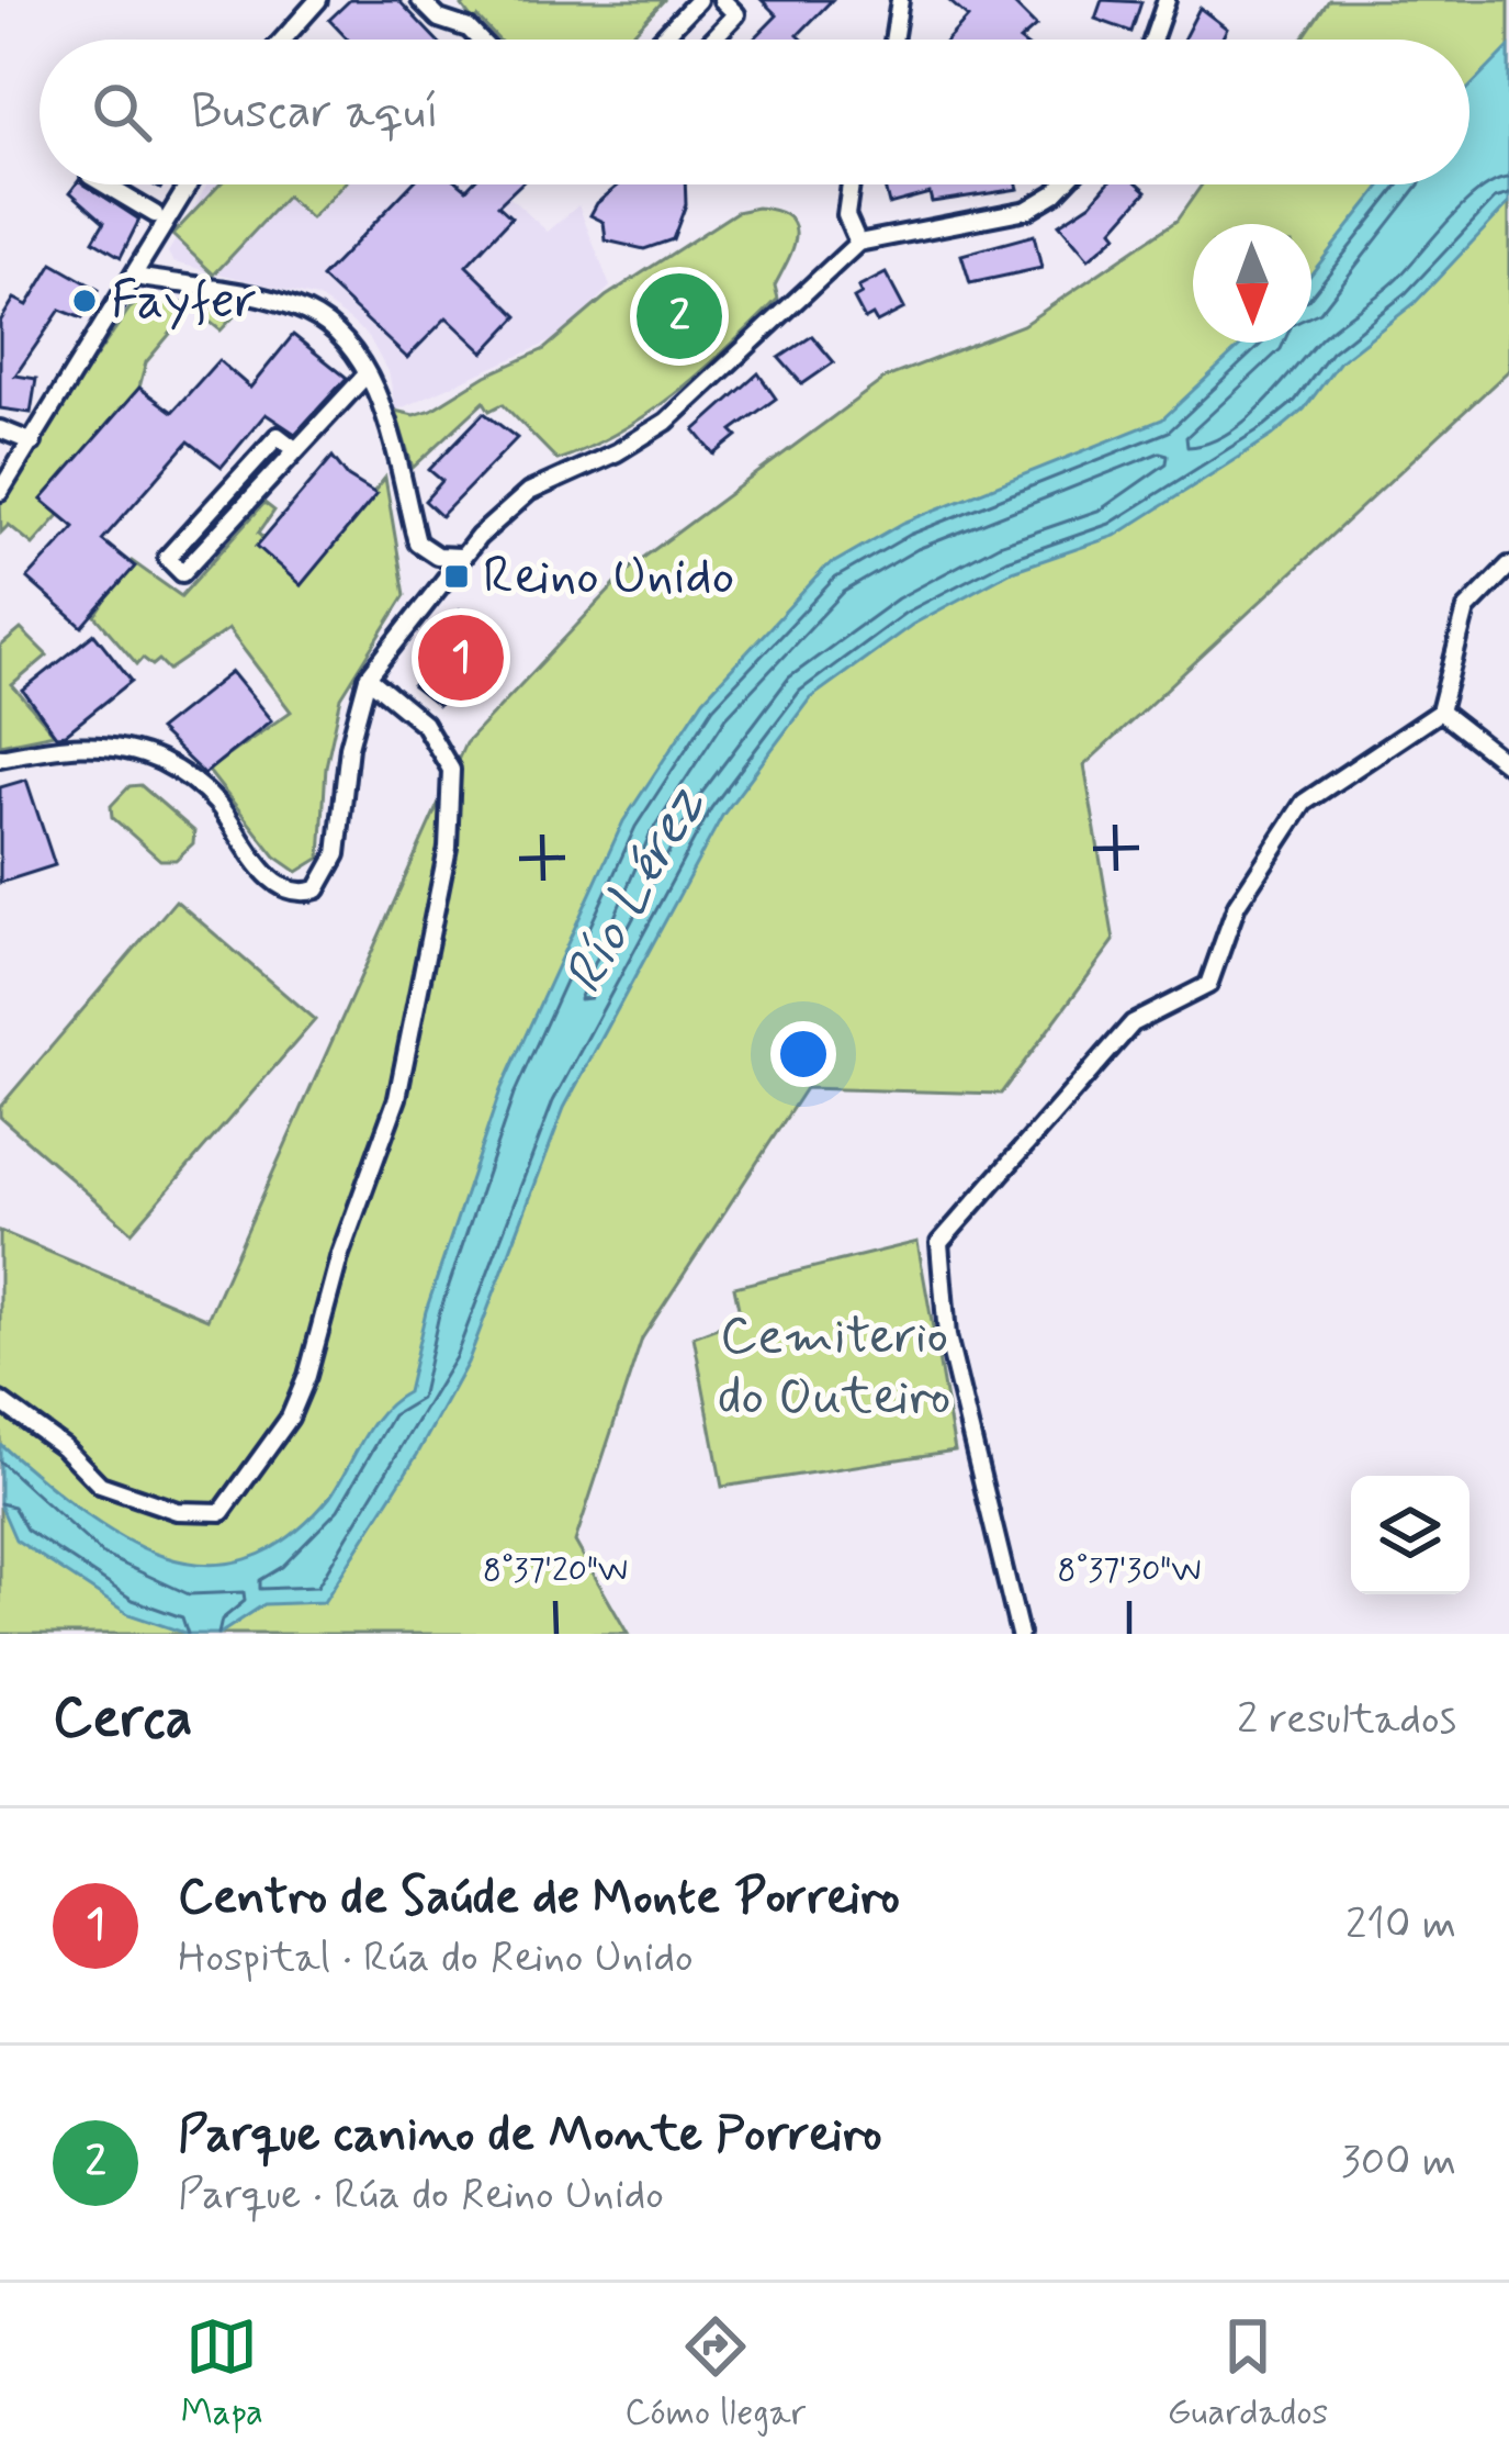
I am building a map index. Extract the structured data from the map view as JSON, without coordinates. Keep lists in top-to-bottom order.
{
  "water": ["Río Lérez"],
  "parks": ["Cemiterio do Outeiro"],
  "places": {
    "other": ["Fayfer"],
    "transit": ["Reino Unido"]
  },
  "north": "bottom",
  "page": {
    "search": "Buscar aquí",
    "pins": ["2", "1"],
    "heading": ["Cerca", "2 resultados"],
    "list": [
      {
        "mark": "1",
        "name": "Centro de Saúde de Monte Porreiro",
        "note": "Hospital · Rúa do Reino Unido",
        "value": "210 m"
      },
      {
        "mark": "2",
        "name": "Parque canino de Monte Porreiro",
        "note": "Parque · Rúa do Reino Unido",
        "value": "300 m"
      }
    ],
    "nav": ["Mapa", "Cómo llegar", "Guardados"]
  },
  "coordinates": ["8°37'20\"W", "8°37'30\"W"]
}
